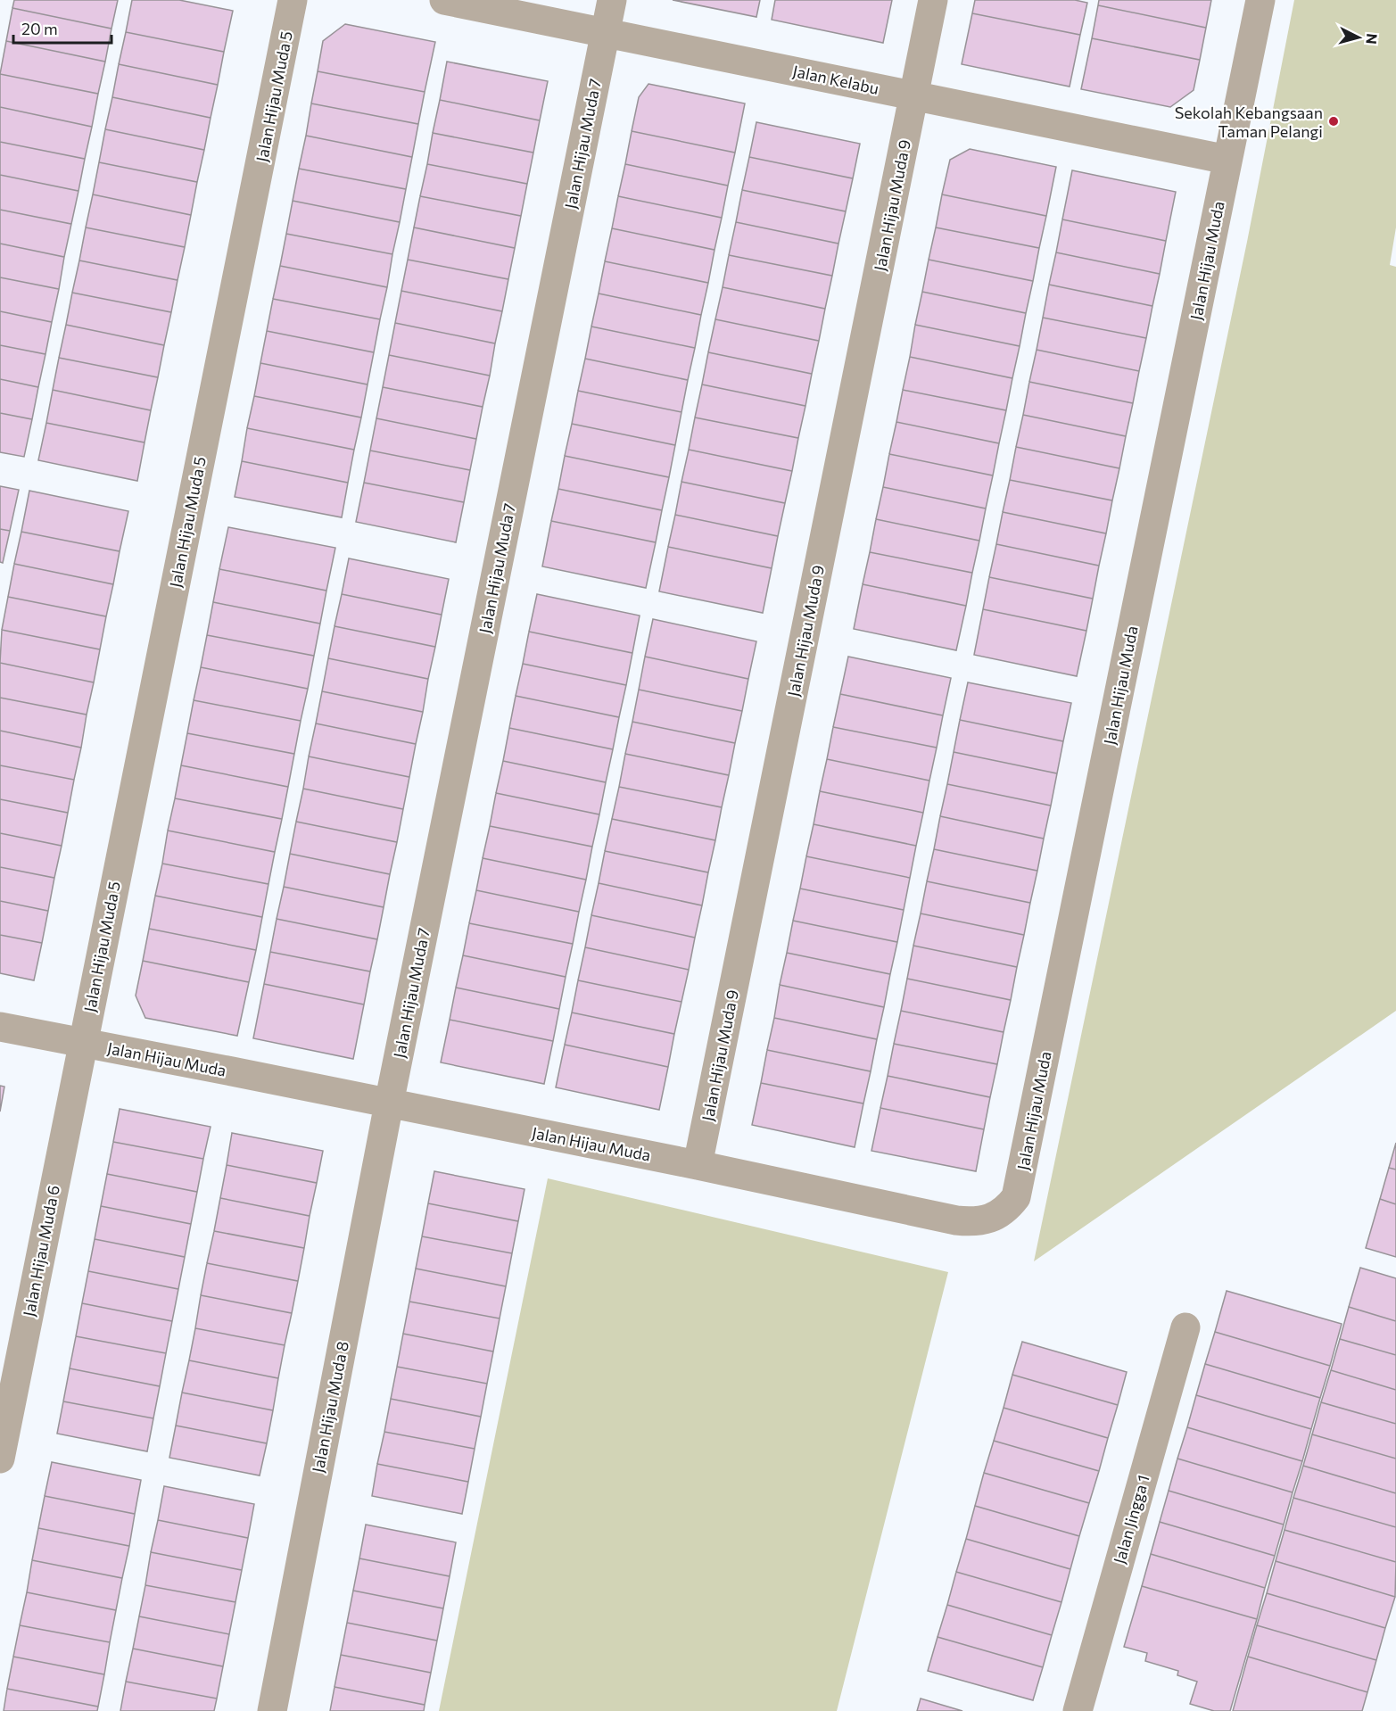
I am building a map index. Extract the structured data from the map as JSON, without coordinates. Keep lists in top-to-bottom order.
{
  "streets": {
    "street": [
      "Jalan Kelabu",
      "Jalan Hijau Muda 5",
      "Jalan Hijau Muda 7",
      "Jalan Hijau Muda 9",
      "Jalan Hijau Muda",
      "Jalan Hijau Muda 6",
      "Jalan Hijau Muda 8",
      "Jalan Jingga 1"
    ]
  },
  "crossings": [
    ["Jalan Kelabu", "Jalan Hijau Muda 7"],
    ["Jalan Kelabu", "Jalan Hijau Muda 9"],
    ["Jalan Kelabu", "Jalan Hijau Muda"],
    ["Jalan Hijau Muda 5", "Jalan Hijau Muda"],
    ["Jalan Hijau Muda 5", "Jalan Hijau Muda 6"],
    ["Jalan Hijau Muda 7", "Jalan Hijau Muda"],
    ["Jalan Hijau Muda 7", "Jalan Hijau Muda 8"],
    ["Jalan Hijau Muda 9", "Jalan Hijau Muda"],
    ["Jalan Hijau Muda", "Jalan Hijau Muda 6"],
    ["Jalan Hijau Muda", "Jalan Hijau Muda 8"]
  ],
  "places": ["Sekolah Kebangsaan Taman Pelangi"],
  "scale_bar": "20 m",
  "north": "right"
}
